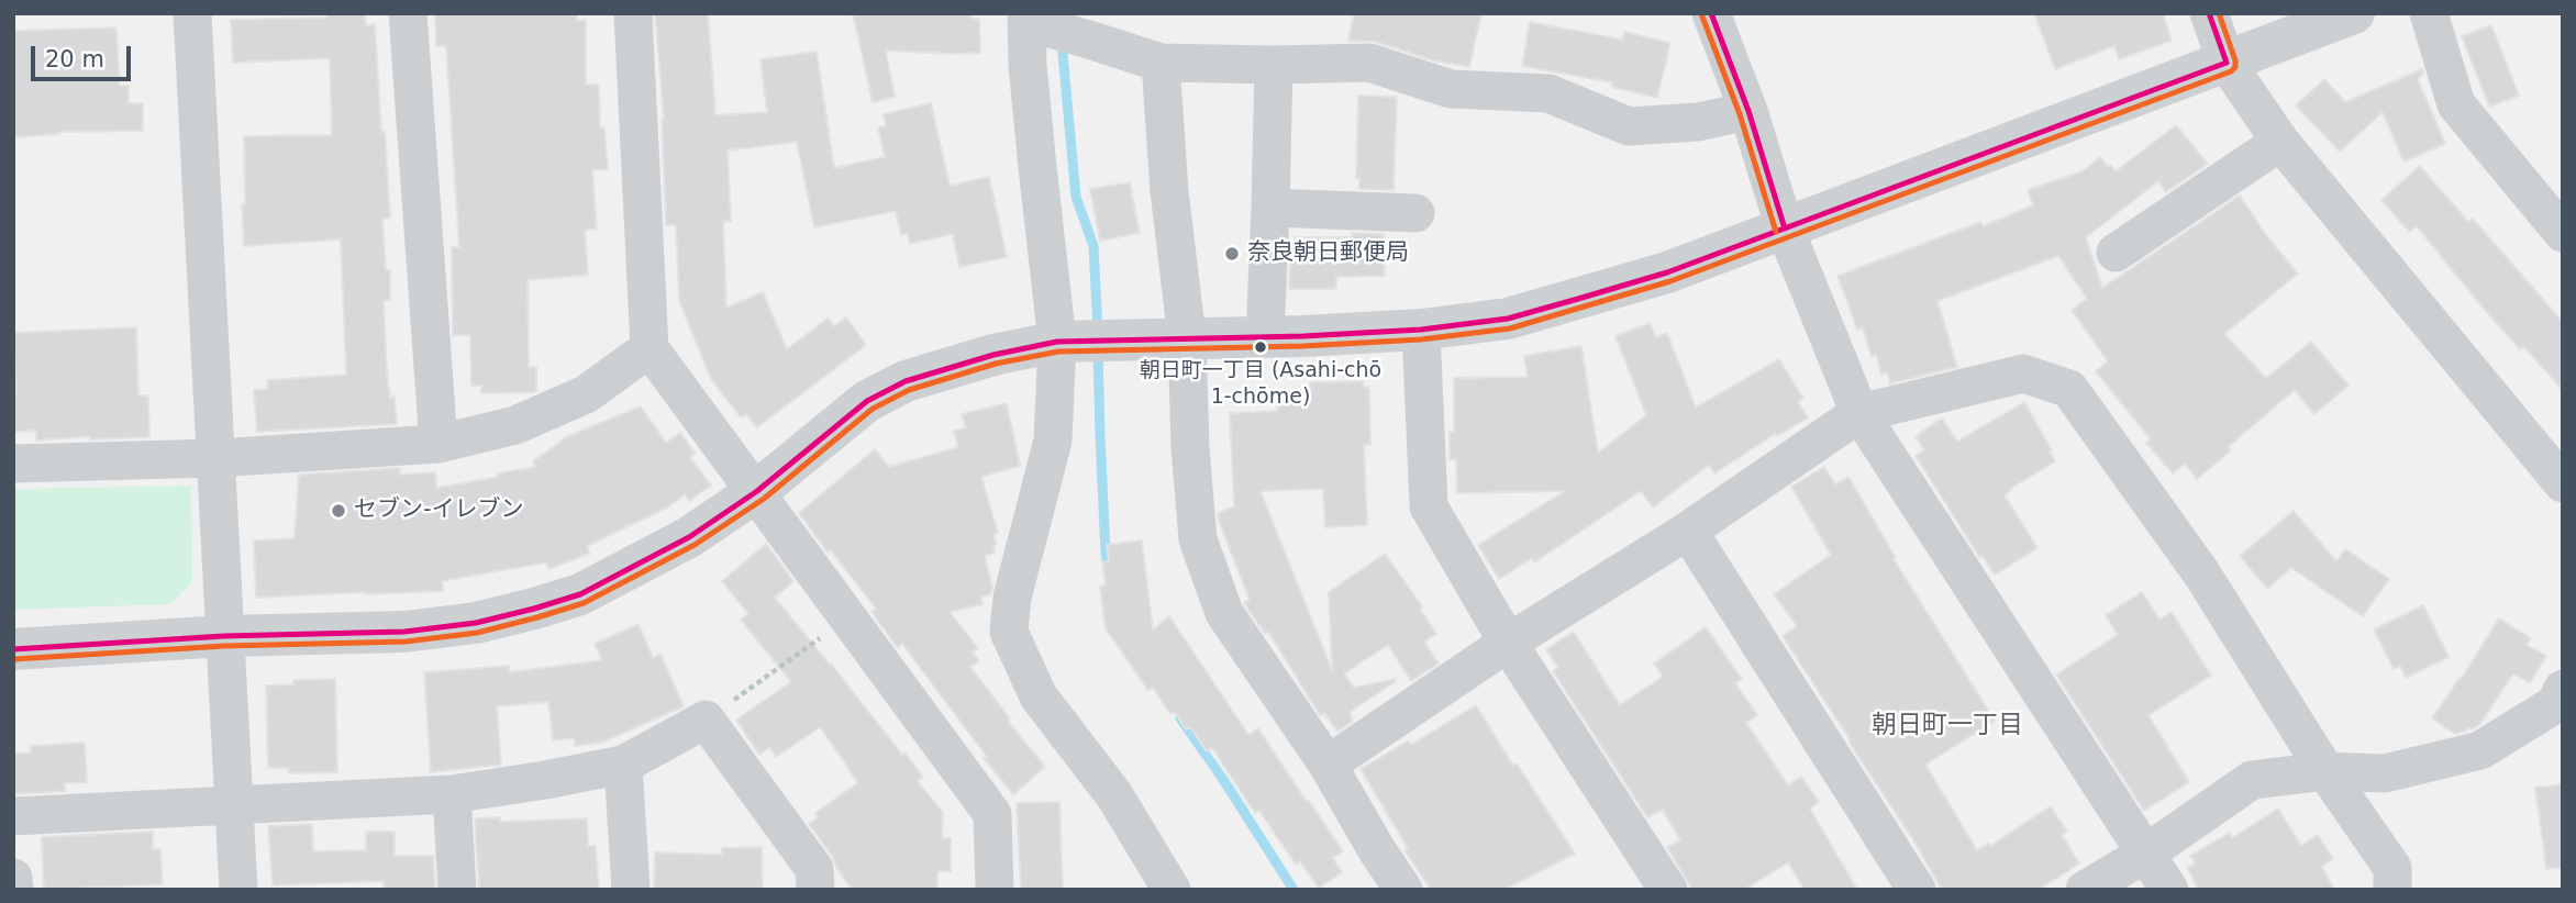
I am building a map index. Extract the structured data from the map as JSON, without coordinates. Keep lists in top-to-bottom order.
{
  "districts": ["朝日町一丁目"],
  "places": ["奈良朝日郵便局", "朝日町一丁目 (Asahi-chō 1-chōme)", "セブン-イレブン"],
  "scale_bar": "20 m"
}
